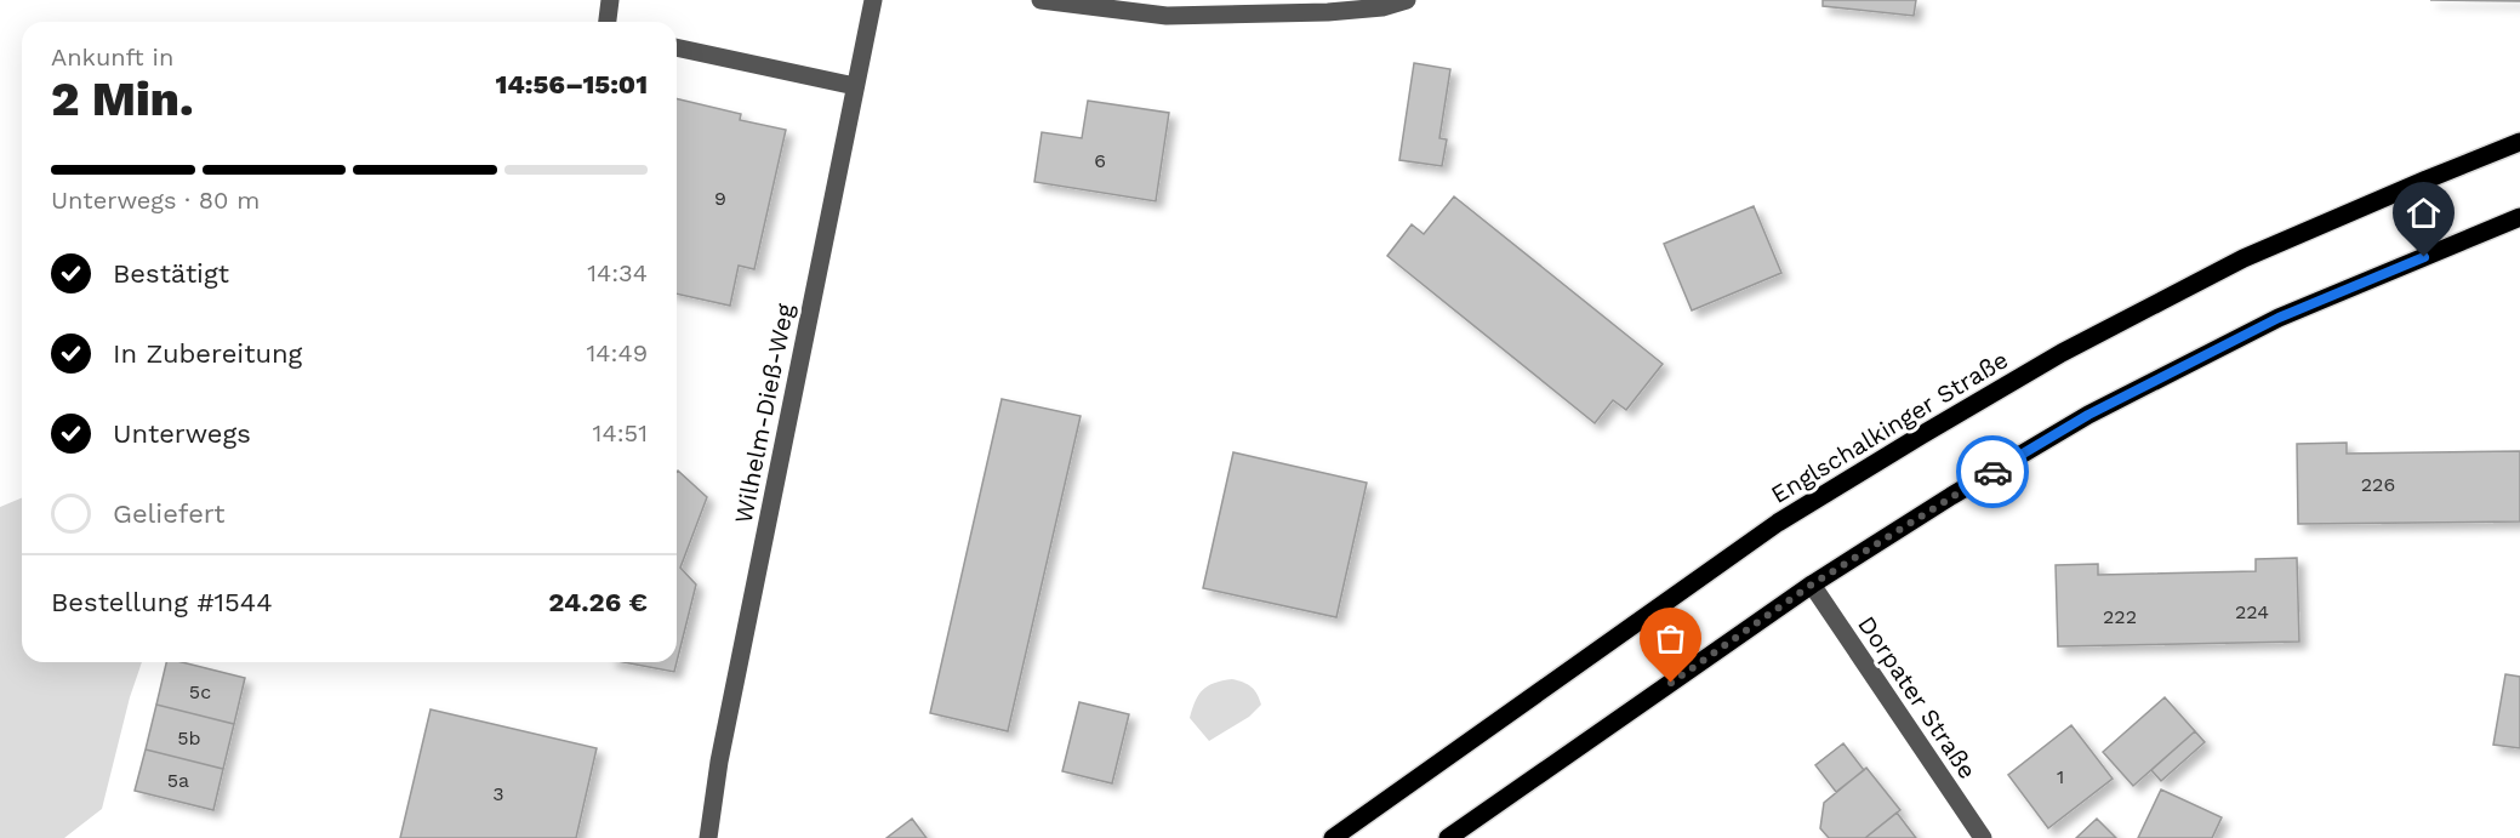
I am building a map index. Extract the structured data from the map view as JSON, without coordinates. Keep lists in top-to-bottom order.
{
  "streets": {
    "main road": ["Englschalkinger Straße"],
    "street": ["Wilhelm-Dieß-Weg", "Dorpater Straße"]
  },
  "house_numbers": [
    "6",
    "9",
    "226",
    "224",
    "222",
    "5c",
    "5b",
    "1",
    "5a",
    "3"
  ],
  "page": {
    "heading": ["2 Min.", "Ankunft in", "14:56–15:01"],
    "panel": ["Bestellung #1544", "24.26 €"],
    "bar": "Unterwegs · 80 m",
    "list": [
      ["Bestätigt", "14:34"],
      ["In Zubereitung", "14:49"],
      ["Unterwegs", "14:51"],
      "Geliefert"
    ]
  }
}
